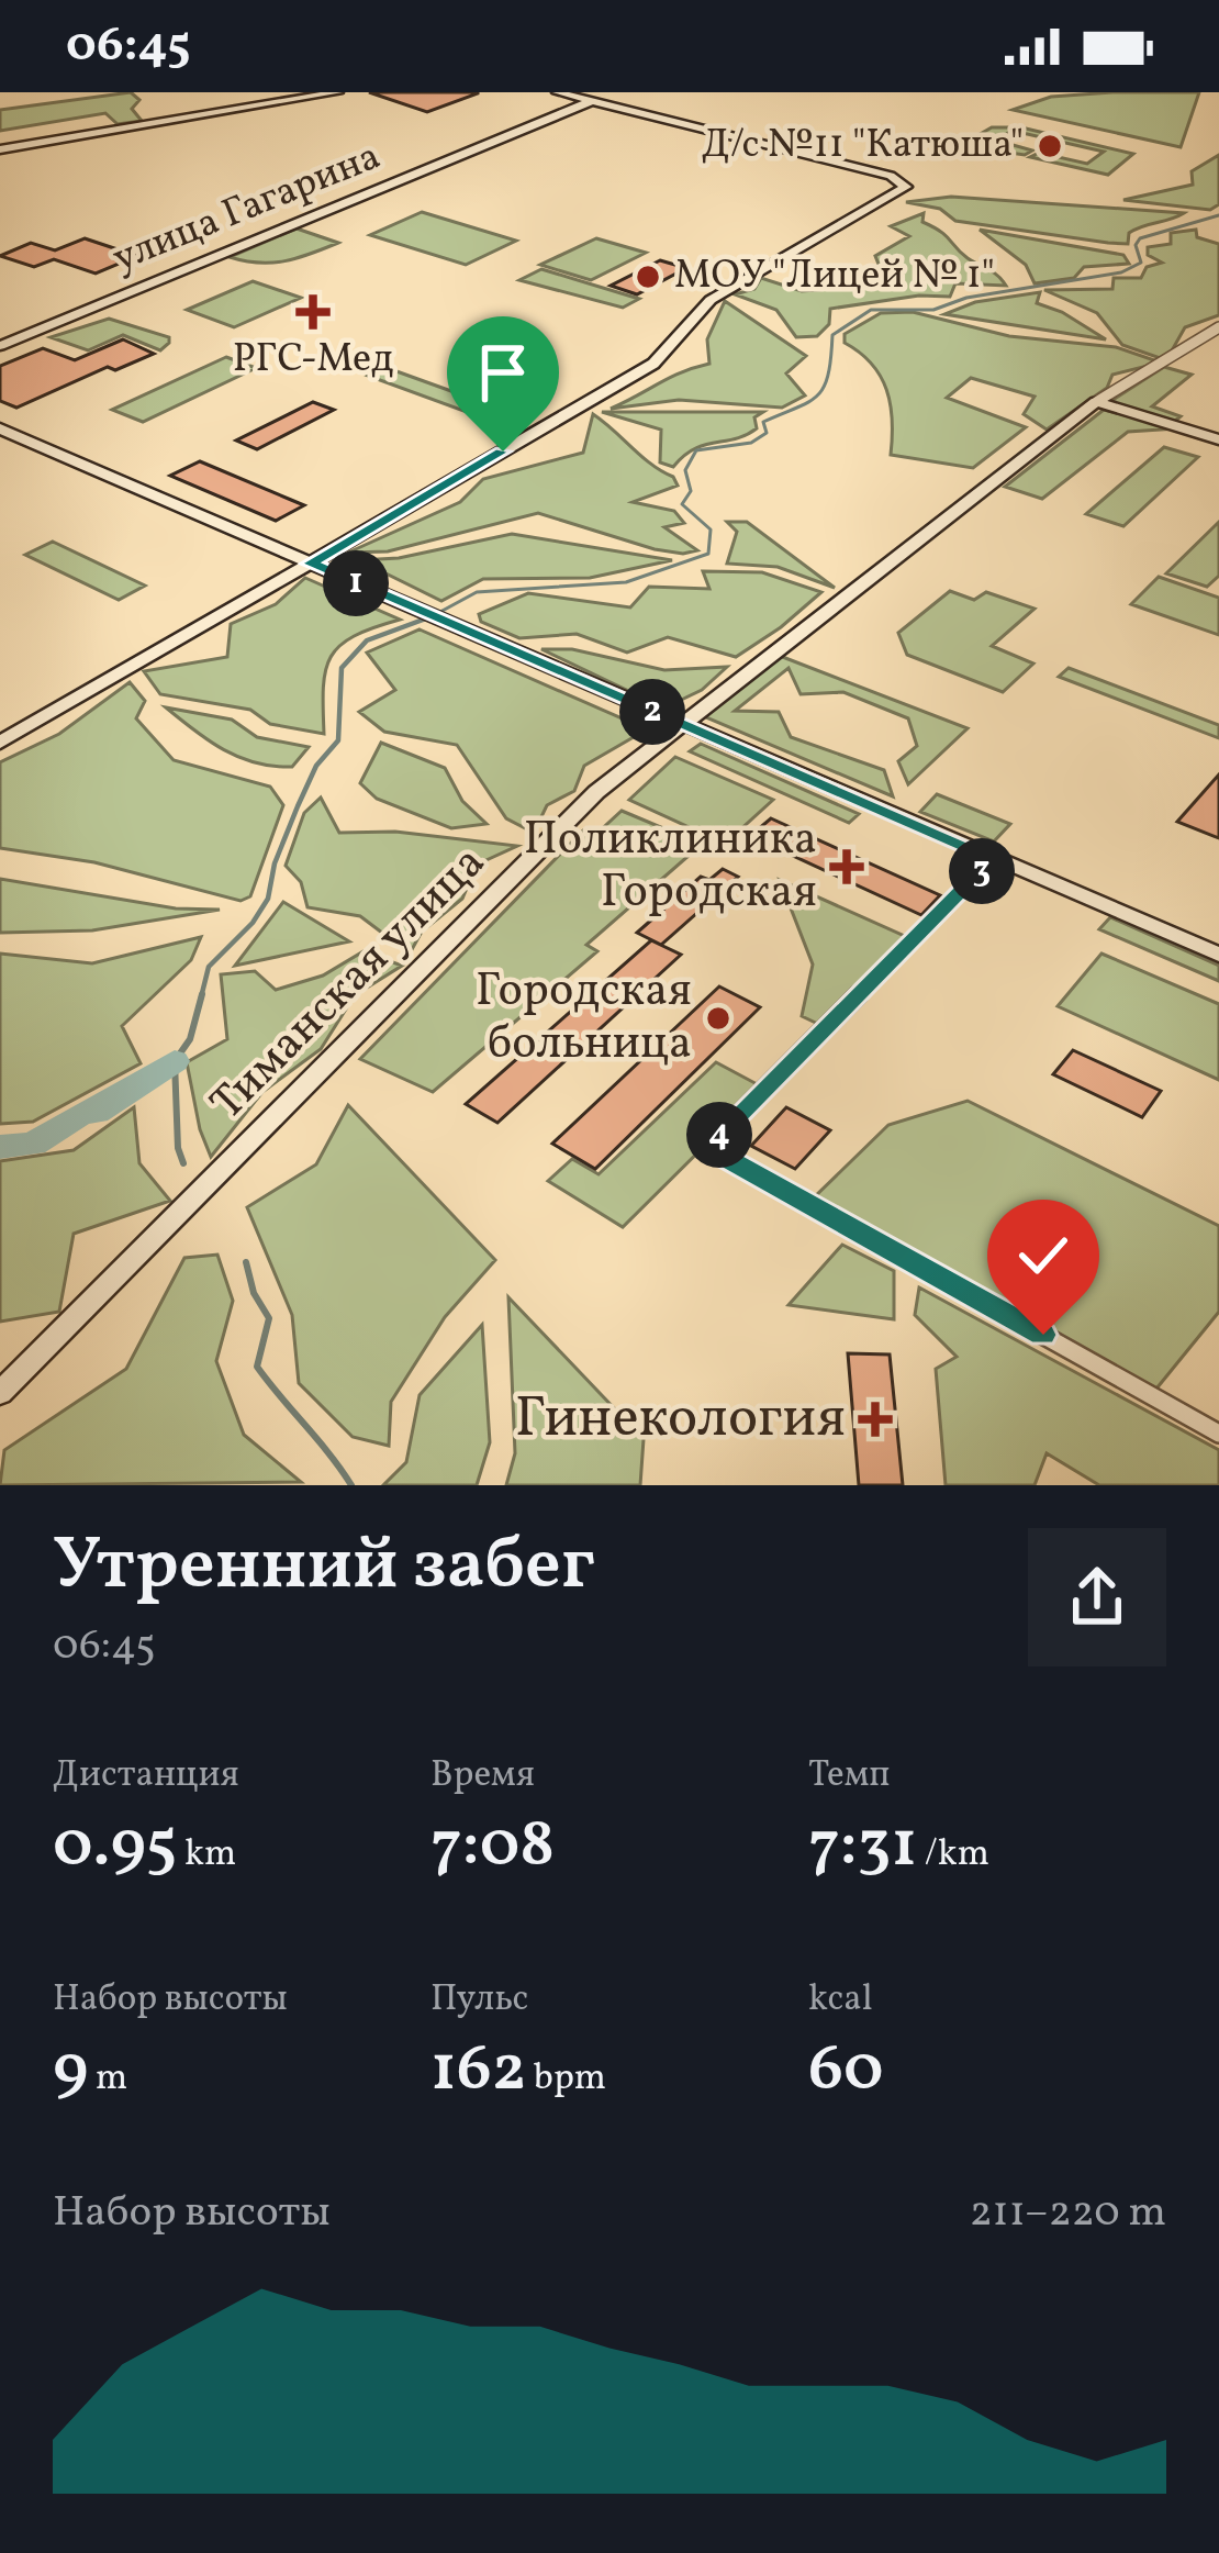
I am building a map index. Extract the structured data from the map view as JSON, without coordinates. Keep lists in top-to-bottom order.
{
  "streets": {
    "main road": ["улица Гагарина", "Тиманская улица"]
  },
  "places": {
    "other": ["Д/с №11 \"Катюша\"", "МОУ \"Лицей № 1\"", "Городская больница"],
    "health": ["РГС-Мед", "Поликлиника Городская", "Гинекология"]
  },
  "page": {
    "status": "06:45",
    "pins": [
      "1",
      "2",
      "3",
      "4"
    ],
    "heading": ["Утренний забег", "06:45"],
    "stats": [
      ["Дистанция", "0.95 km"],
      ["Время", "7:08"],
      ["Темп", "7:31 /km"],
      ["Набор высоты", "9 m"],
      ["Пульс", "162 bpm"],
      ["kcal", "60"]
    ],
    "chart": ["Набор высоты", "211–220 m"]
  }
}
